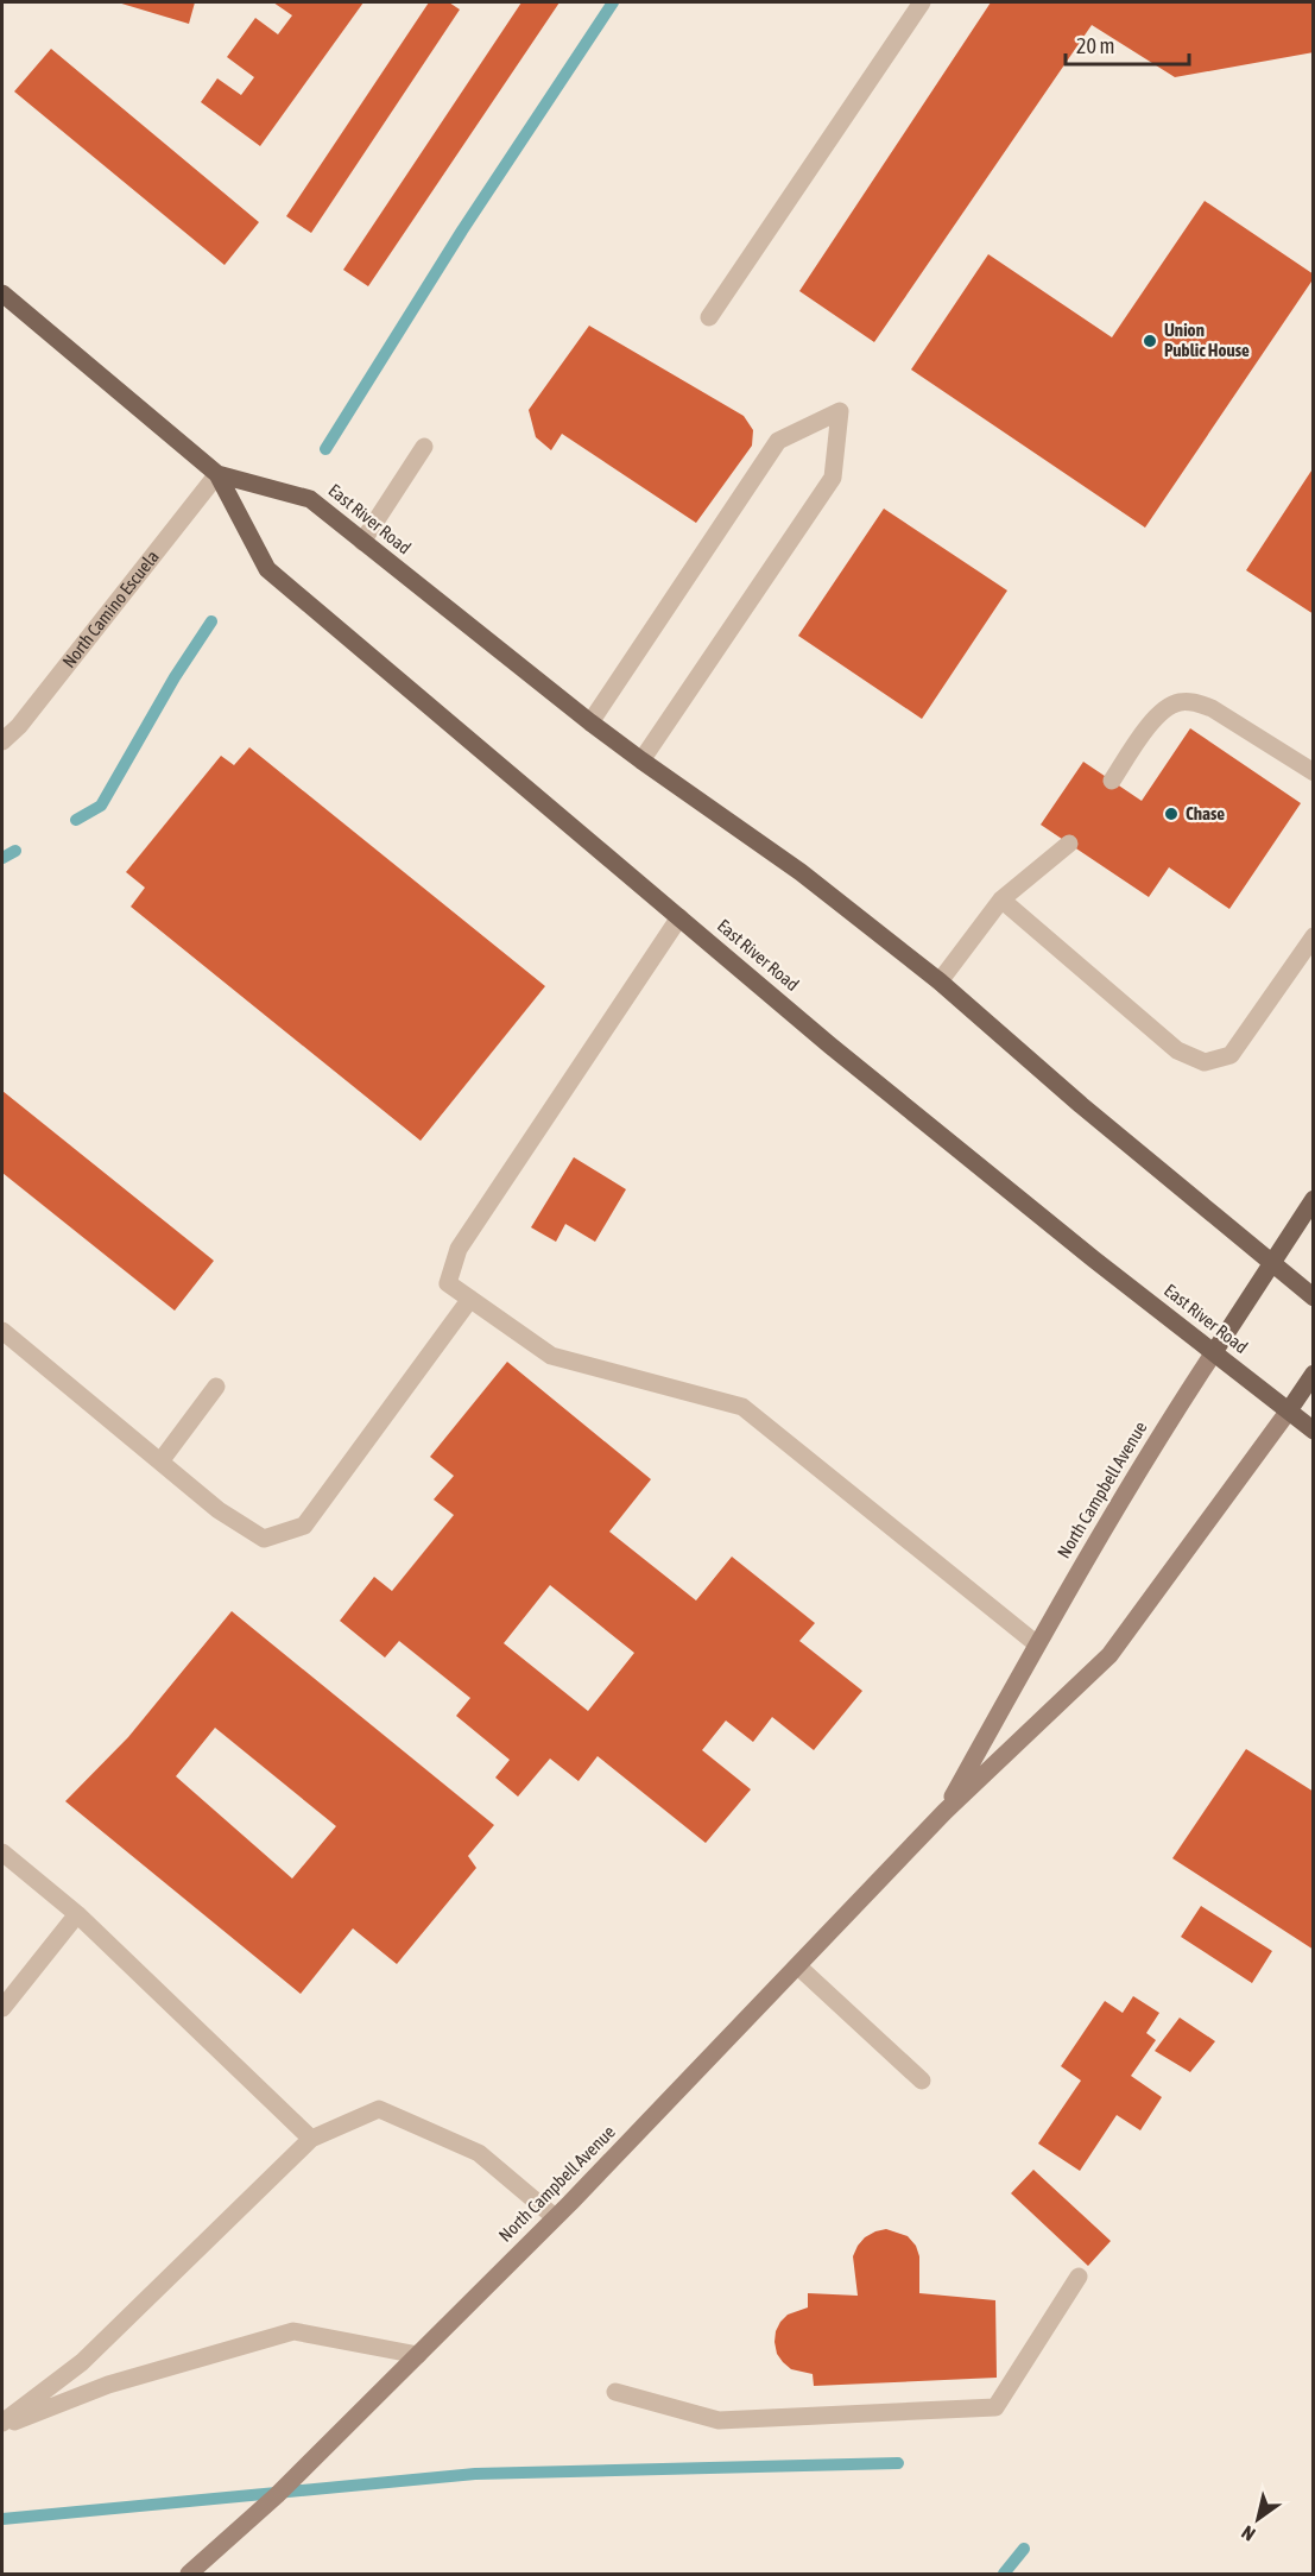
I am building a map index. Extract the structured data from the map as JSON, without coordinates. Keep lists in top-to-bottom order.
{
  "streets": {
    "main road": ["East River Road", "North Campbell Avenue"],
    "street": ["North Camino Escuela"]
  },
  "crossings": [
    ["East River Road", "North Camino Escuela"],
    ["East River Road", "North Campbell Avenue"]
  ],
  "places": ["Union Public House", "Chase"],
  "scale_bar": "20 m",
  "north": "bottom left"
}
